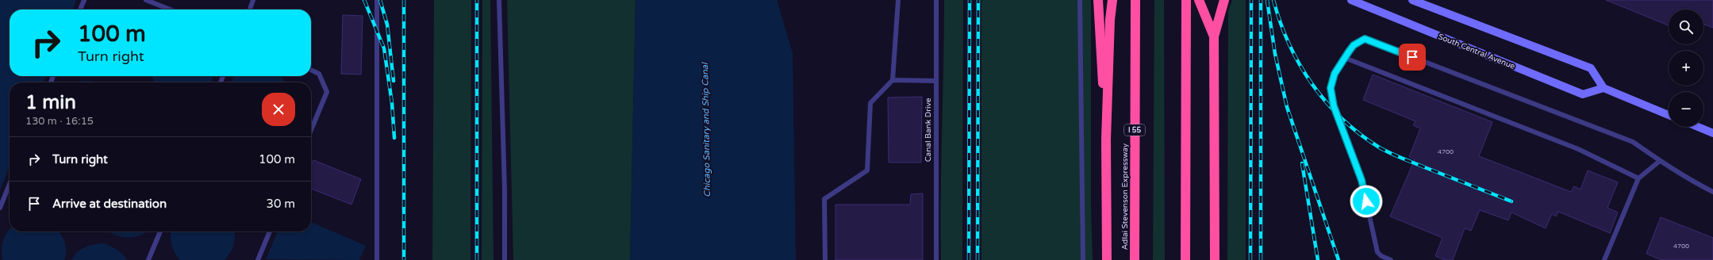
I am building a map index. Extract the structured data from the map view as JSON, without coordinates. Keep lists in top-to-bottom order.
{
  "streets": {
    "highway": ["I 55", "Adlai Stevenson Expressway"],
    "main road": ["South Central Avenue"],
    "lane": ["Canal Bank Drive"]
  },
  "water": ["Chicago Sanitary and Ship Canal"],
  "house_numbers": ["4700", "4700"],
  "page": {
    "map_buttons": ["+", "−"],
    "turn": ["100 m", "Turn right"],
    "heading": ["1 min", "130 m · 16:15"],
    "list": [
      {
        "name": "Turn right",
        "value": "100 m"
      },
      {
        "name": "Arrive at destination",
        "value": "30 m"
      }
    ]
  }
}
